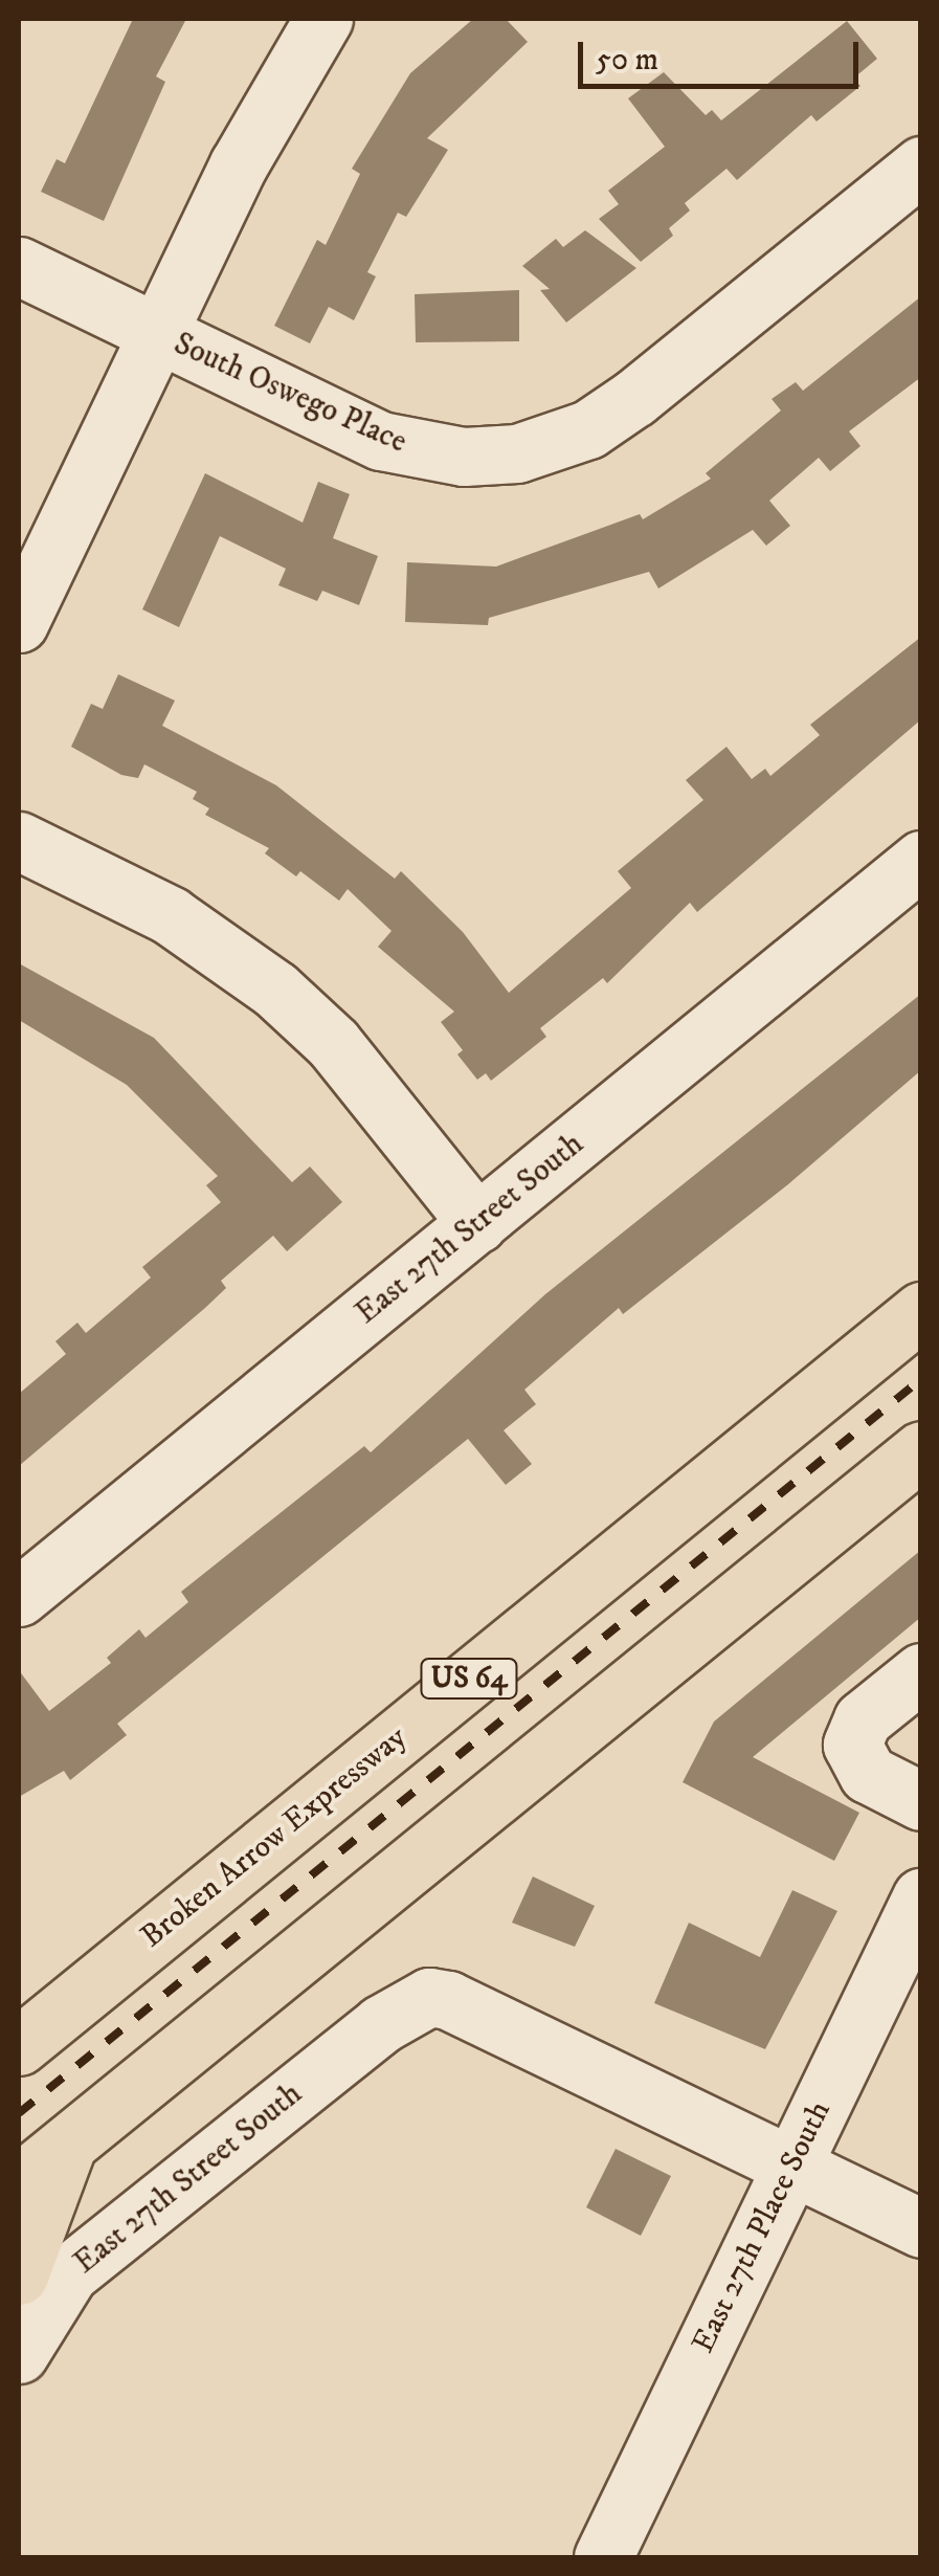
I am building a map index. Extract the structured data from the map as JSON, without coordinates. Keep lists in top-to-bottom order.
{
  "streets": {
    "highway": ["US 64", "Broken Arrow Expressway"],
    "street": ["South Oswego Place", "East 27th Street South", "East 27th Place South"]
  },
  "crossings": [
    ["East 27th Street South", "East 27th Place South"]
  ],
  "scale_bar": "50 m"
}
